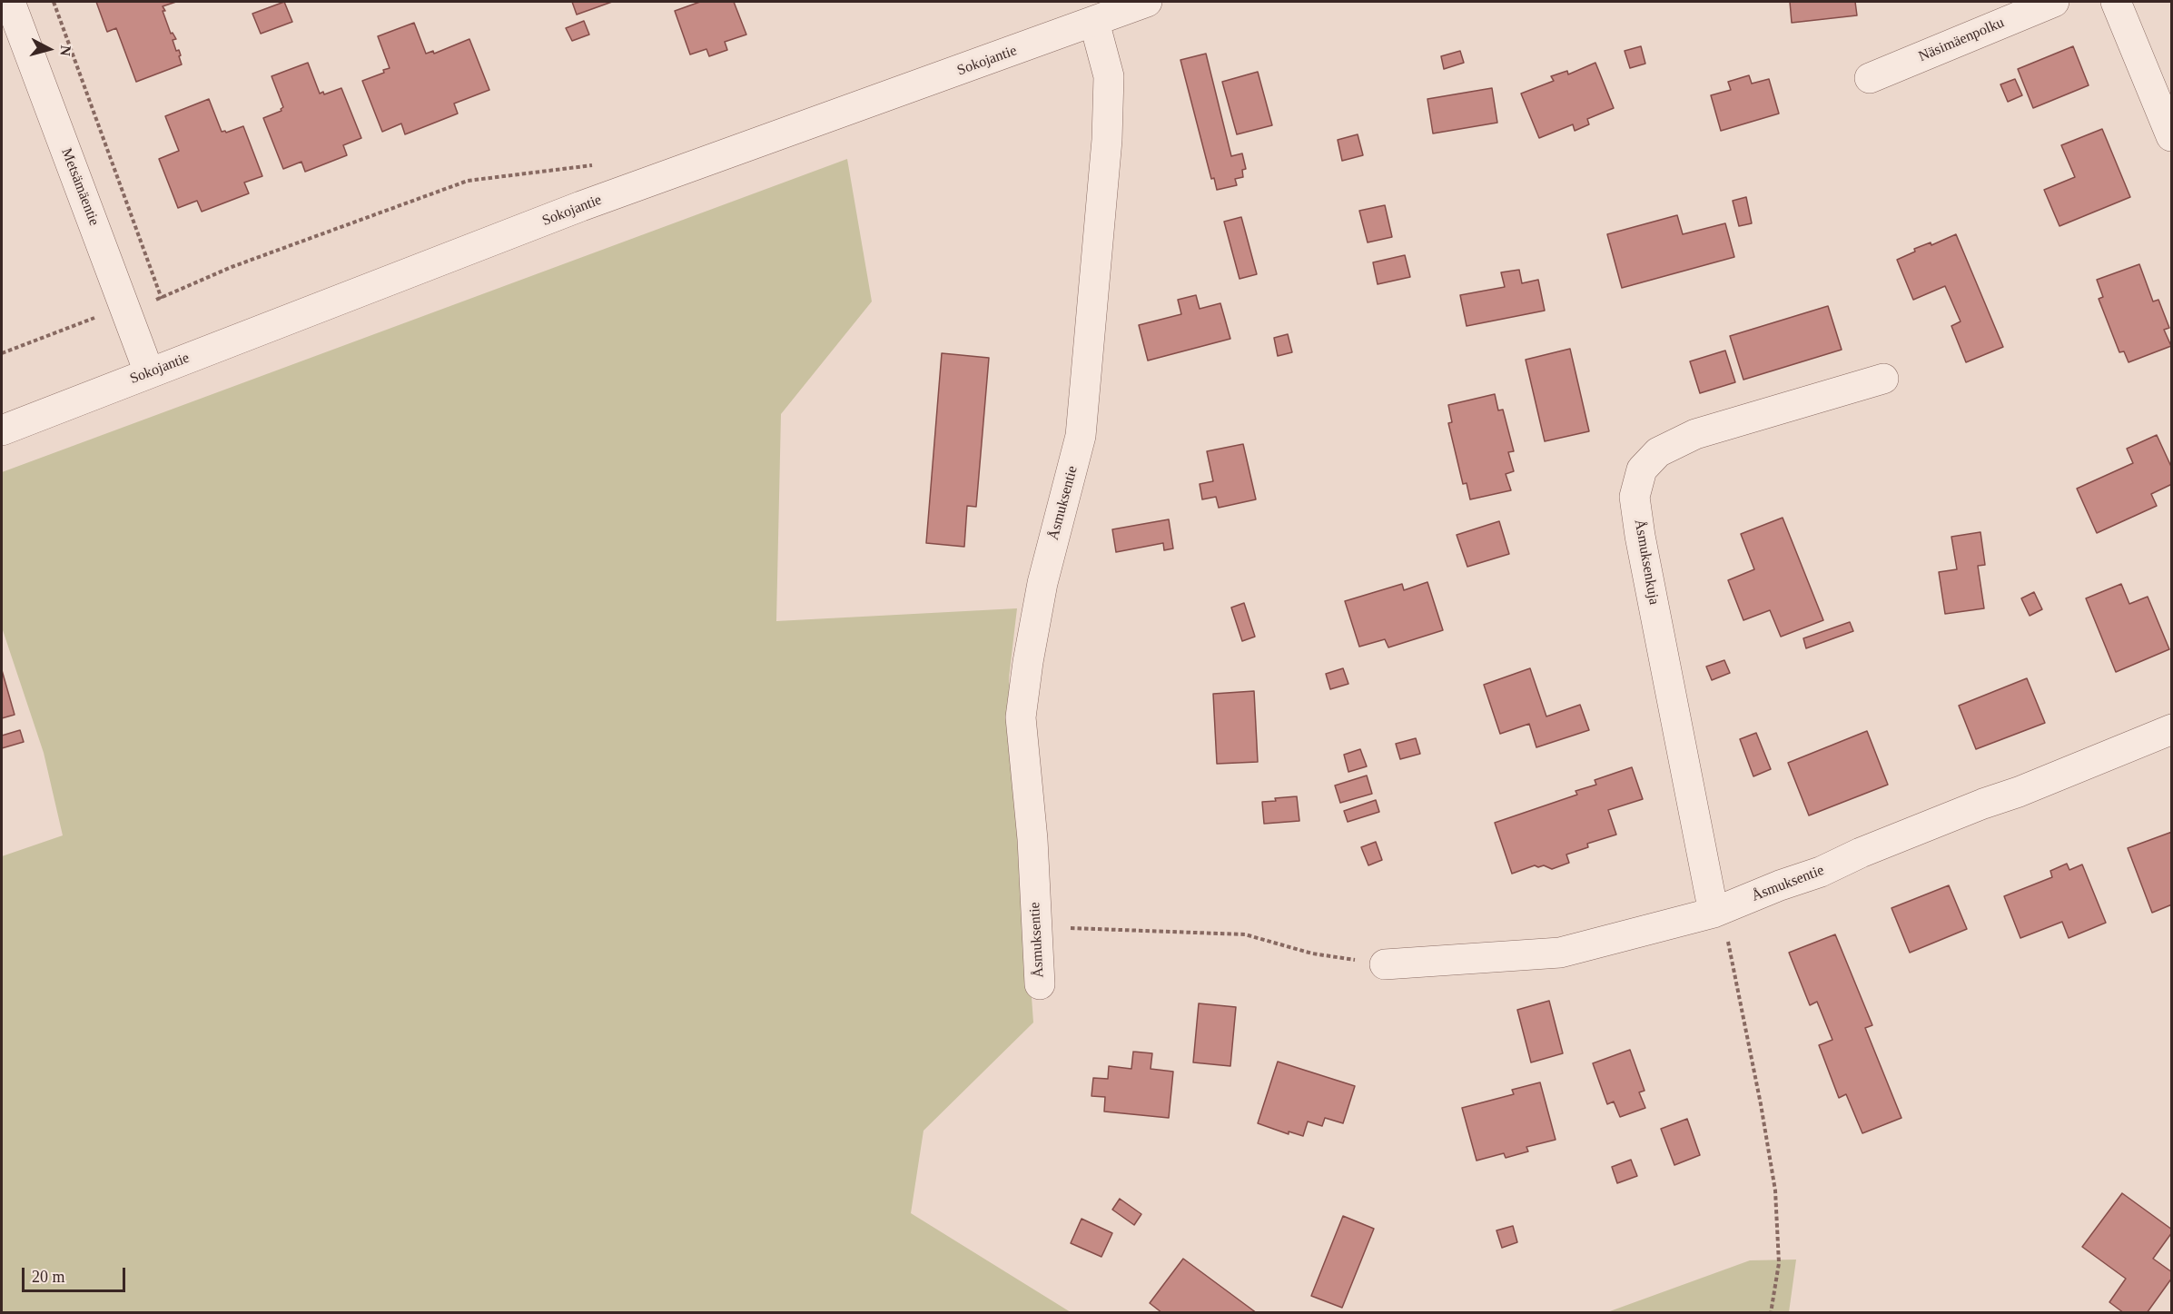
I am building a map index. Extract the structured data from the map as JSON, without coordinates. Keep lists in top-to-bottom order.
{
  "streets": {
    "street": [
      "Näsimäenpolku",
      "Sokojantie",
      "Metsämäentie",
      "Åsmuksentie",
      "Åsmuksenkuja"
    ]
  },
  "crossings": [
    ["Sokojantie", "Metsämäentie"],
    ["Sokojantie", "Åsmuksentie"],
    ["Åsmuksentie", "Åsmuksenkuja"]
  ],
  "scale_bar": "20 m",
  "north": "right"
}
